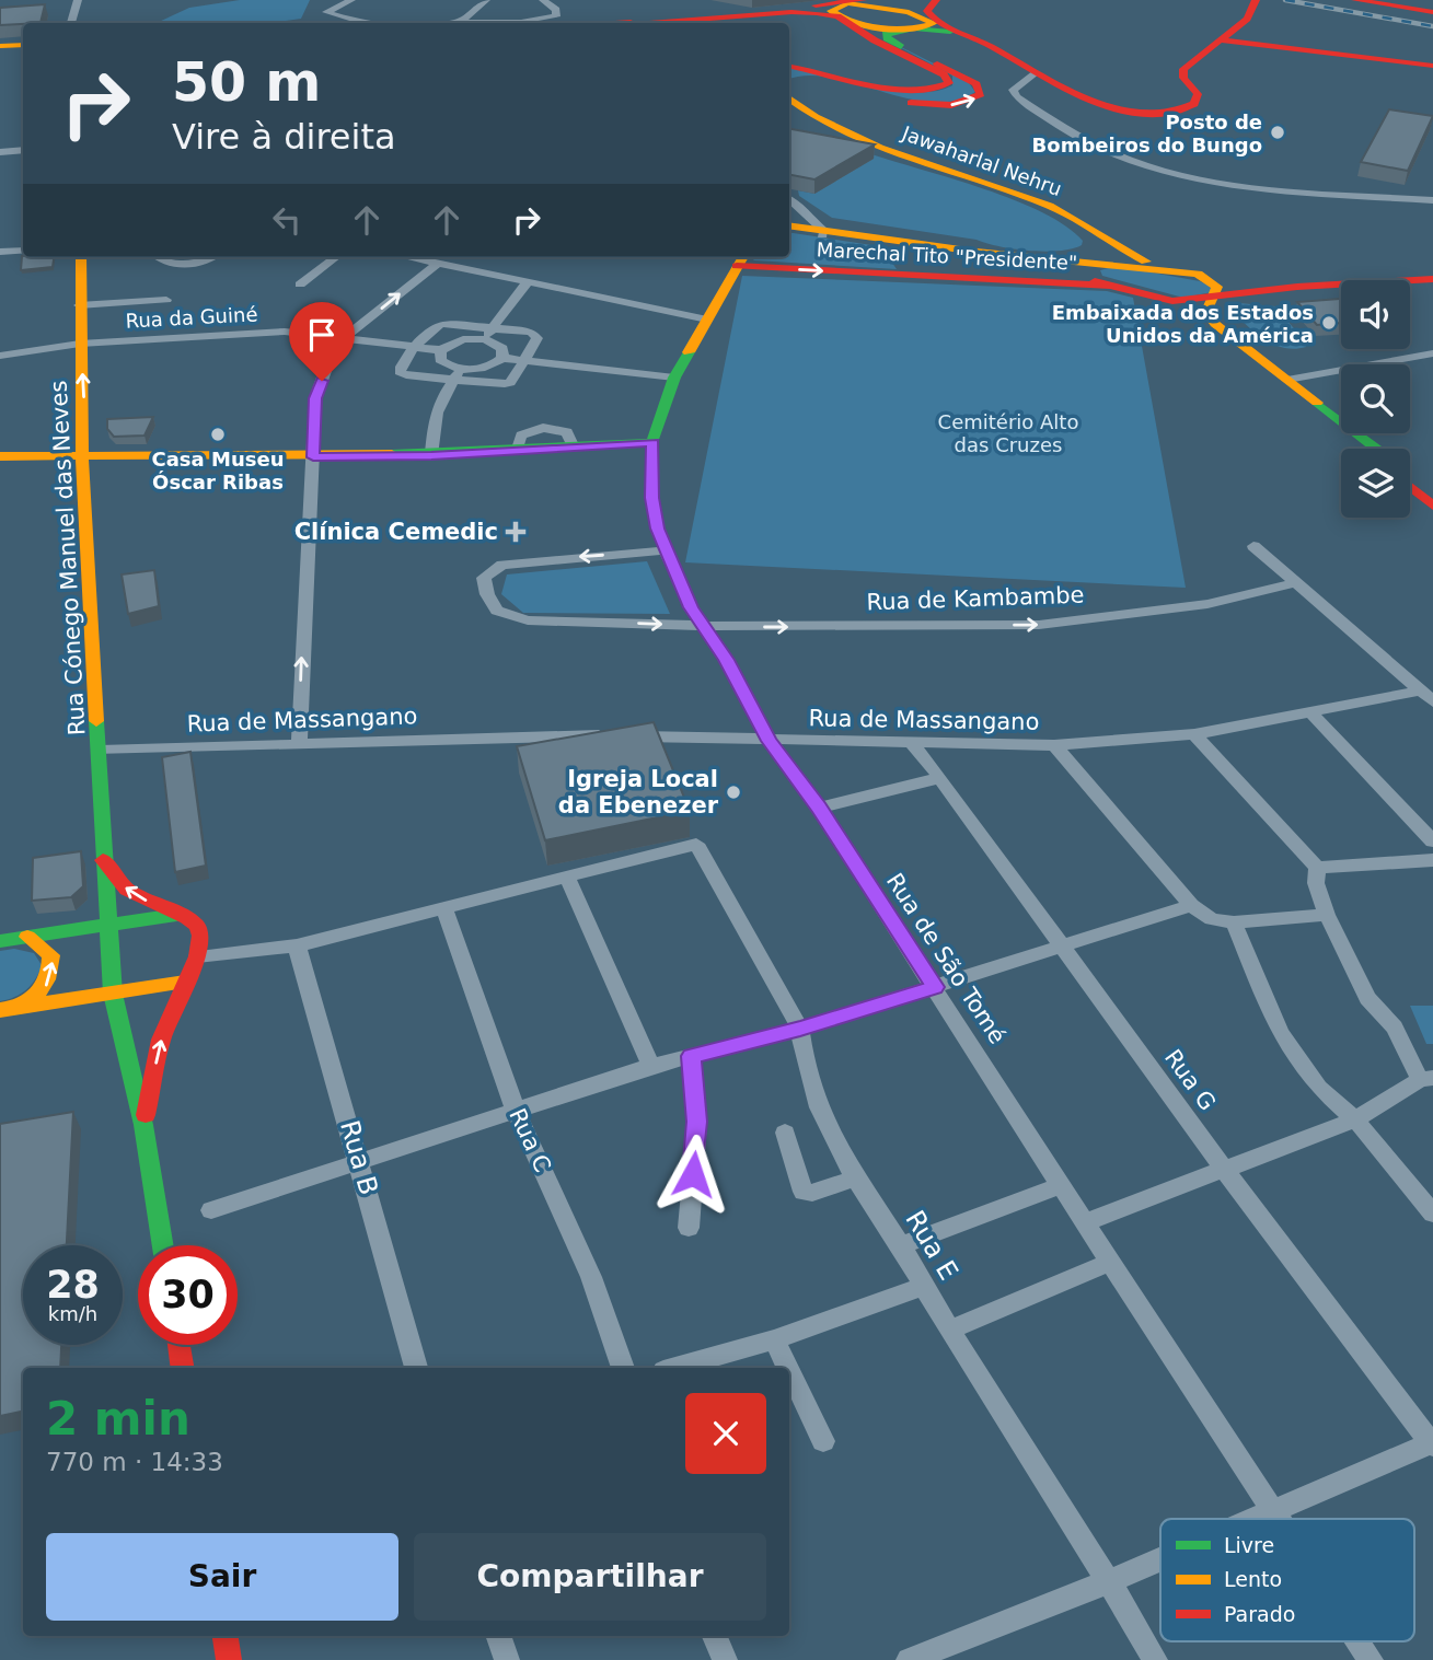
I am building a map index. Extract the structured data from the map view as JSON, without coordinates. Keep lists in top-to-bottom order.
{
  "streets": {
    "main road": [
      "Jawaharlal Nehru",
      "Marechal Tito \"Presidente\"",
      "Rua Cónego Manuel das Neves",
      "Rua de São Tomé"
    ],
    "street": [
      "Rua da Guiné",
      "Rua de Kambambe",
      "Rua de Massangano",
      "Rua G",
      "Rua C",
      "Rua B",
      "Rua E"
    ]
  },
  "crossings": [
    ["Jawaharlal Nehru", "Marechal Tito \"Presidente\""],
    ["Marechal Tito \"Presidente\"", "Rua de São Tomé"],
    ["Rua da Guiné", "Rua Cónego Manuel das Neves"],
    ["Rua Cónego Manuel das Neves", "Rua de Massangano"],
    ["Rua de Kambambe", "Rua de São Tomé"],
    ["Rua de Massangano", "Rua de São Tomé"],
    ["Rua de Massangano", "Rua G"]
  ],
  "parks": ["Cemitério Alto das Cruzes"],
  "places": {
    "other": [
      "Posto de Bombeiros do Bungo",
      "Embaixada dos Estados Unidos da América",
      "Casa Museu Óscar Ribas",
      "Igreja Local da Ebenezer"
    ],
    "health": ["Clínica Cemedic"]
  },
  "legend": ["Livre", "Lento", "Parado"],
  "page": {
    "turn": ["50 m", "Vire à direita"],
    "speed": "28 km/h",
    "limit": "30",
    "heading": ["2 min", "770 m · 14:33"],
    "buttons": ["Sair", "Compartilhar"]
  }
}
